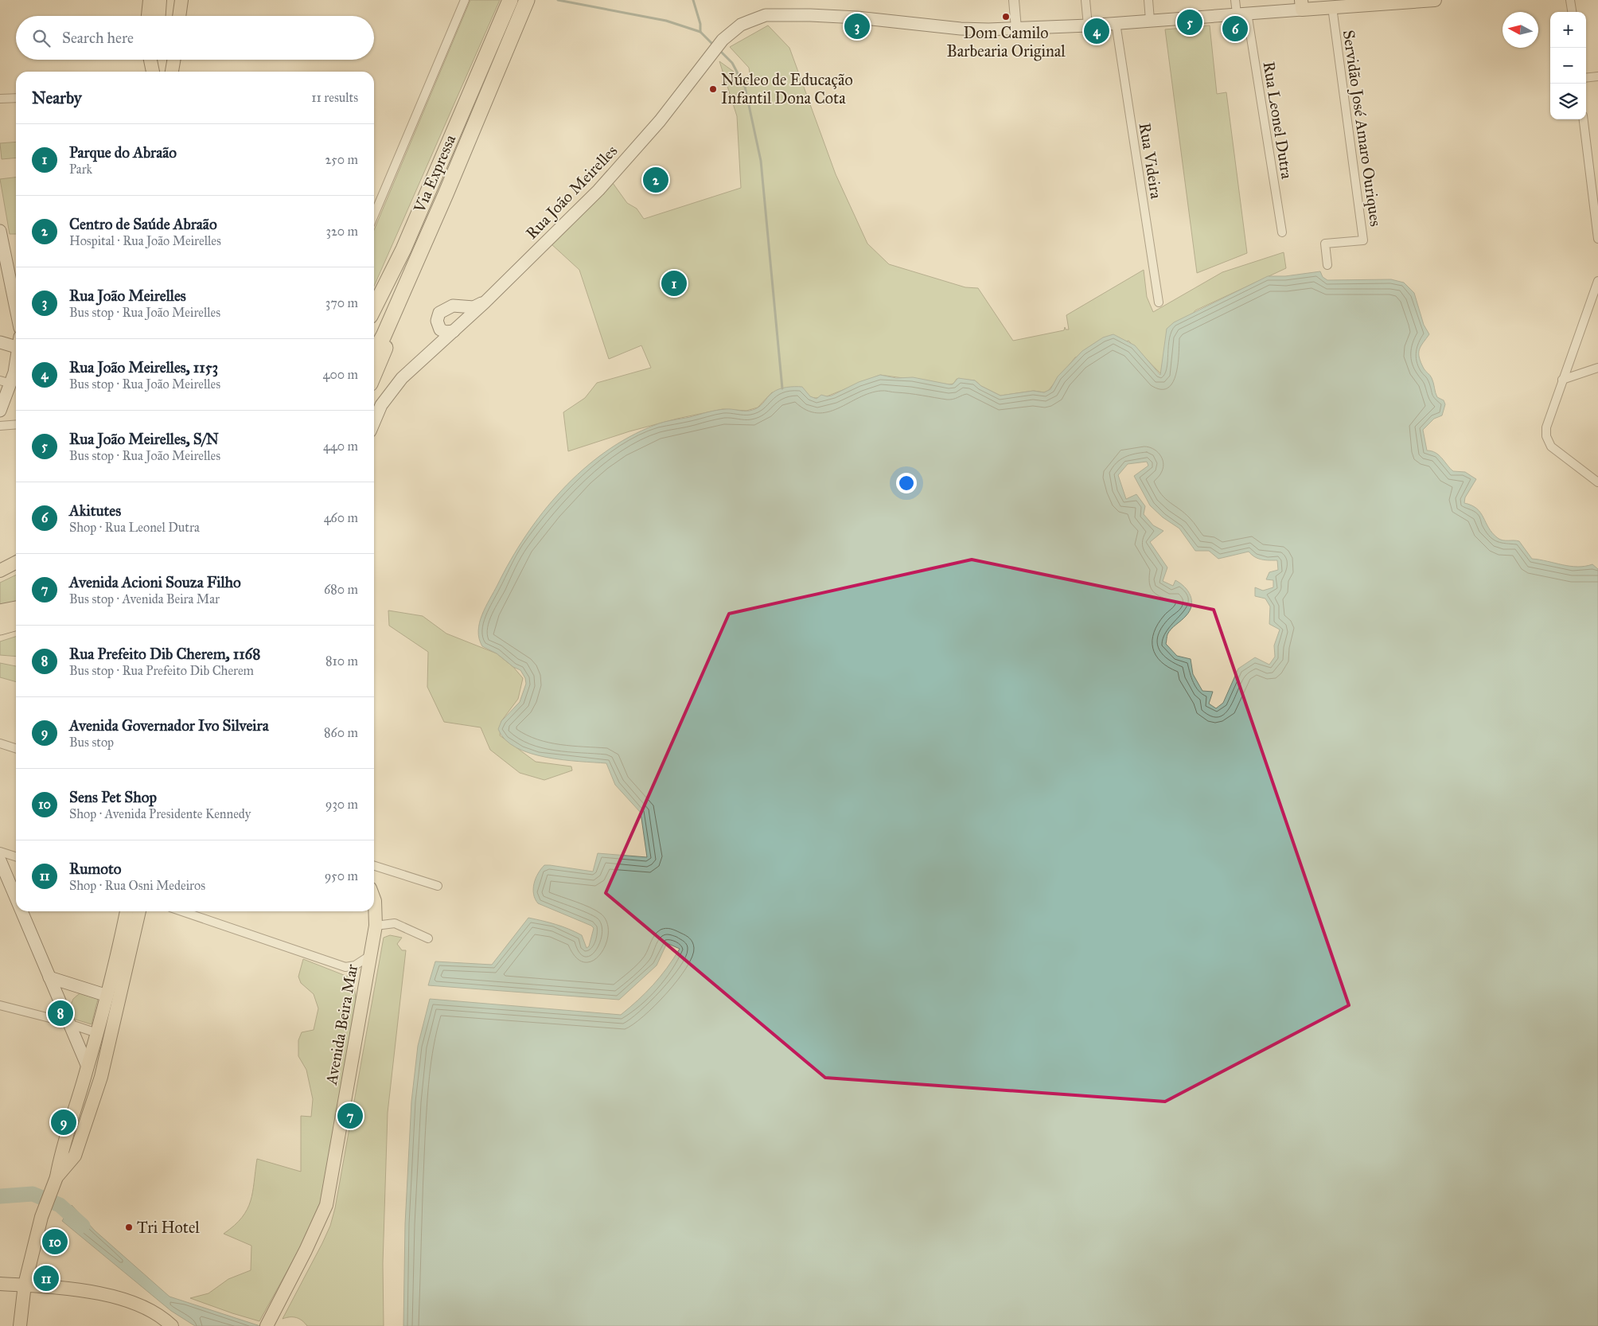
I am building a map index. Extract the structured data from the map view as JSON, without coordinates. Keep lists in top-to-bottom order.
{
  "streets": {
    "highway": ["Via Expressa"],
    "main road": ["Rua João Meirelles", "Avenida Beira Mar"],
    "street": ["Rua Leonel Dutra", "Servidão José Amaro Ouriques", "Rua Videira"]
  },
  "crossings": [
    ["Rua Leonel Dutra", "Rua João Meirelles"],
    ["Servidão José Amaro Ouriques", "Rua João Meirelles"],
    ["Rua Videira", "Rua João Meirelles"]
  ],
  "places": ["Dom Camilo Barbearia Original", "Núcleo de Educação Infantil Dona Cota", "Tri Hotel"],
  "north": "left",
  "page": {
    "pins": [
      "5",
      "3",
      "6",
      "4",
      "2",
      "1",
      "8",
      "7",
      "9",
      "10",
      "11"
    ],
    "map_buttons": ["+", "−"],
    "search": "Search here",
    "heading": ["Nearby", "11 results"],
    "list": [
      {
        "mark": "1",
        "name": "Parque do Abraão",
        "note": "Park",
        "value": "250 m"
      },
      {
        "mark": "2",
        "name": "Centro de Saúde Abraão",
        "note": "Hospital · Rua João Meirelles",
        "value": "320 m"
      },
      {
        "mark": "3",
        "name": "Rua João Meirelles",
        "note": "Bus stop · Rua João Meirelles",
        "value": "370 m"
      },
      {
        "mark": "4",
        "name": "Rua João Meirelles, 1153",
        "note": "Bus stop · Rua João Meirelles",
        "value": "400 m"
      },
      {
        "mark": "5",
        "name": "Rua João Meirelles, S/N",
        "note": "Bus stop · Rua João Meirelles",
        "value": "440 m"
      },
      {
        "mark": "6",
        "name": "Akitutes",
        "note": "Shop · Rua Leonel Dutra",
        "value": "460 m"
      },
      {
        "mark": "7",
        "name": "Avenida Acioni Souza Filho",
        "note": "Bus stop · Avenida Beira Mar",
        "value": "680 m"
      },
      {
        "mark": "8",
        "name": "Rua Prefeito Dib Cherem, 1168",
        "note": "Bus stop · Rua Prefeito Dib Cherem",
        "value": "810 m"
      },
      {
        "mark": "9",
        "name": "Avenida Governador Ivo Silveira",
        "note": "Bus stop",
        "value": "860 m"
      },
      {
        "mark": "10",
        "name": "Sens Pet Shop",
        "note": "Shop · Avenida Presidente Kennedy",
        "value": "930 m"
      },
      {
        "mark": "11",
        "name": "Rumoto",
        "note": "Shop · Rua Osni Medeiros",
        "value": "950 m"
      }
    ]
  }
}
